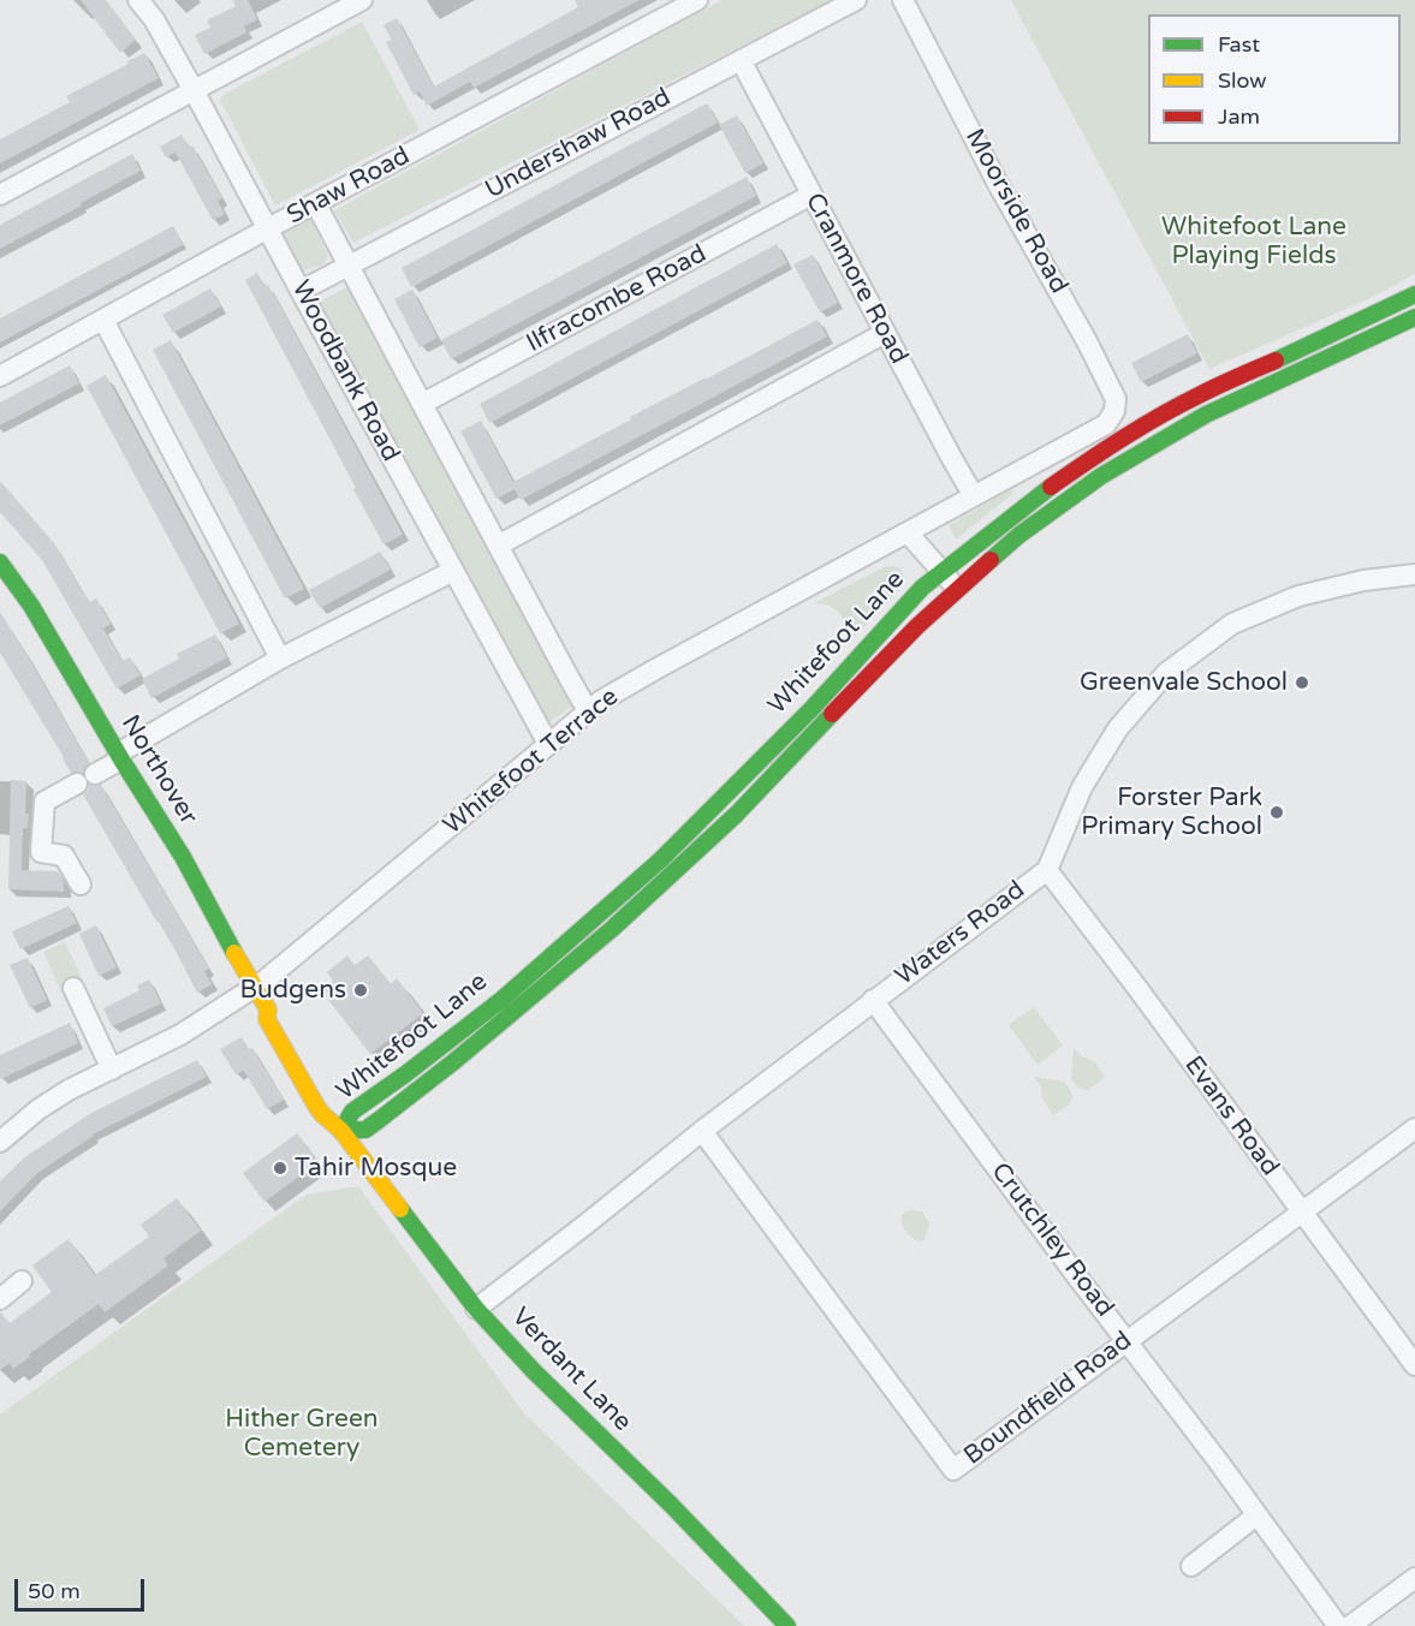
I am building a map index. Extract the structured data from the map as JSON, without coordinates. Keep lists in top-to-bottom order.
{
  "streets": {
    "street": [
      "Undershaw Road",
      "Shaw Road",
      "Moorside Road",
      "Cranmore Road",
      "Ilfracombe Road",
      "Woodbank Road",
      "Whitefoot Lane",
      "Whitefoot Terrace",
      "Northover",
      "Waters Road",
      "Evans Road",
      "Crutchley Road",
      "Verdant Lane",
      "Boundfield Road"
    ]
  },
  "crossings": [
    ["Undershaw Road", "Cranmore Road"],
    ["Undershaw Road", "Woodbank Road"],
    ["Shaw Road", "Woodbank Road"],
    ["Moorside Road", "Whitefoot Terrace"],
    ["Cranmore Road", "Ilfracombe Road"],
    ["Cranmore Road", "Whitefoot Terrace"],
    ["Ilfracombe Road", "Woodbank Road"],
    ["Woodbank Road", "Whitefoot Terrace"],
    ["Whitefoot Lane", "Northover"],
    ["Whitefoot Lane", "Verdant Lane"],
    ["Whitefoot Terrace", "Northover"],
    ["Northover", "Verdant Lane"],
    ["Waters Road", "Evans Road"],
    ["Waters Road", "Crutchley Road"],
    ["Waters Road", "Verdant Lane"],
    ["Waters Road", "Boundfield Road"],
    ["Evans Road", "Boundfield Road"],
    ["Crutchley Road", "Boundfield Road"]
  ],
  "parks": ["Whitefoot Lane Playing Fields", "Hither Green Cemetery"],
  "places": [
    "Greenvale School",
    "Forster Park Primary School",
    "Budgens",
    "Tahir Mosque"
  ],
  "legend": ["Fast", "Slow", "Jam"],
  "scale_bar": "50 m"
}
